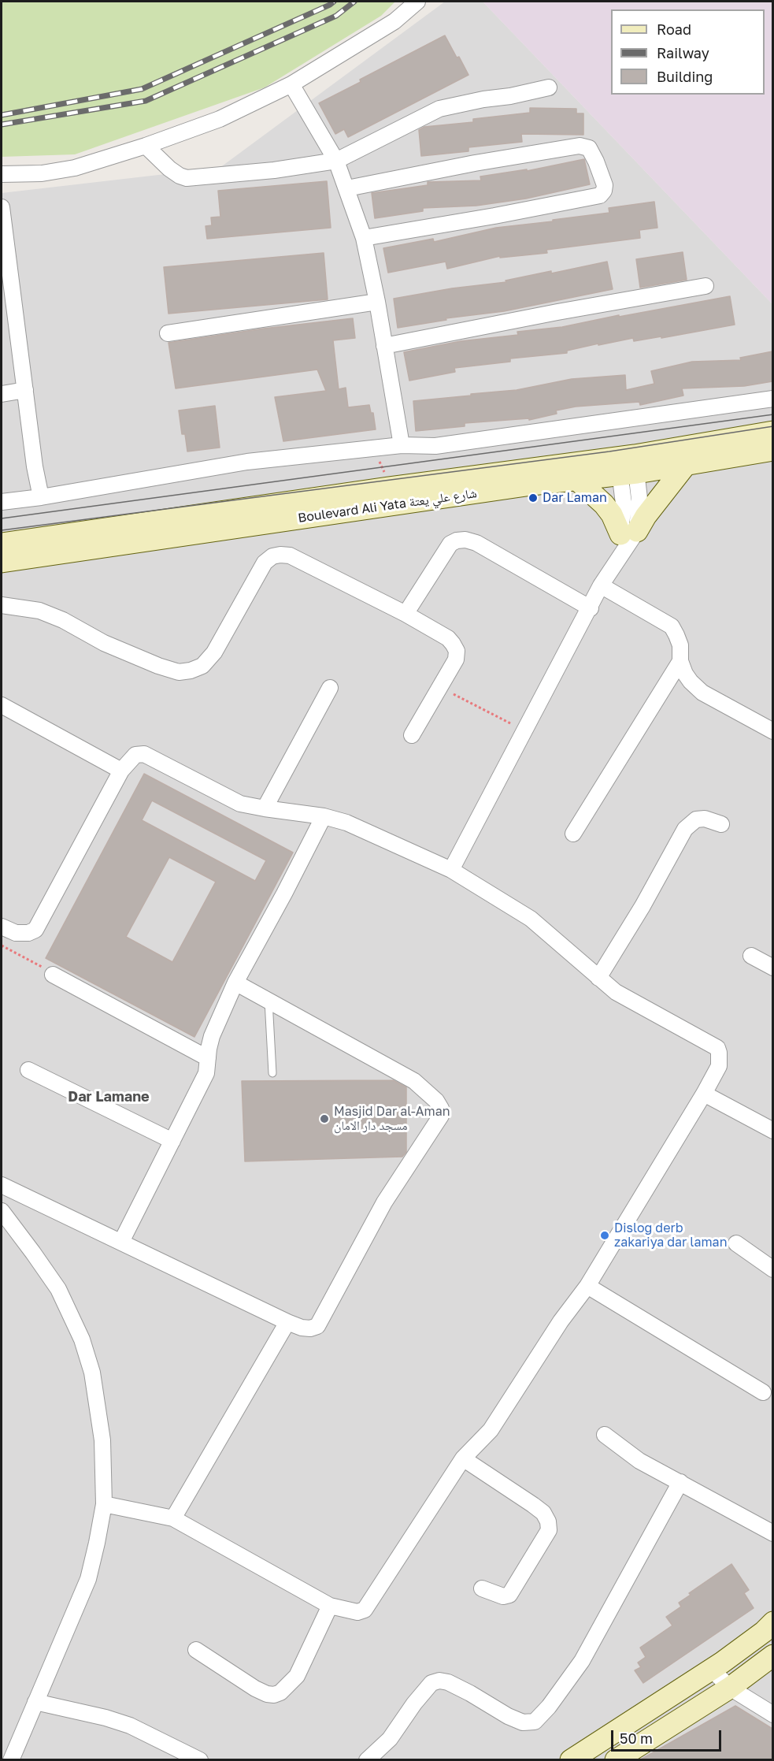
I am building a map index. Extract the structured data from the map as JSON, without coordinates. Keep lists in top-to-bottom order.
{
  "streets": {
    "main road": ["Boulevard Ali Yata شارع علي يعتة"]
  },
  "districts": ["Dar Lamane"],
  "places": ["Dar Laman", "Masjid Dar al-Aman مسجد دار الامان", "Dislog derb zakariya dar laman"],
  "legend": ["Road", "Railway", "Building"],
  "scale_bar": "50 m"
}
